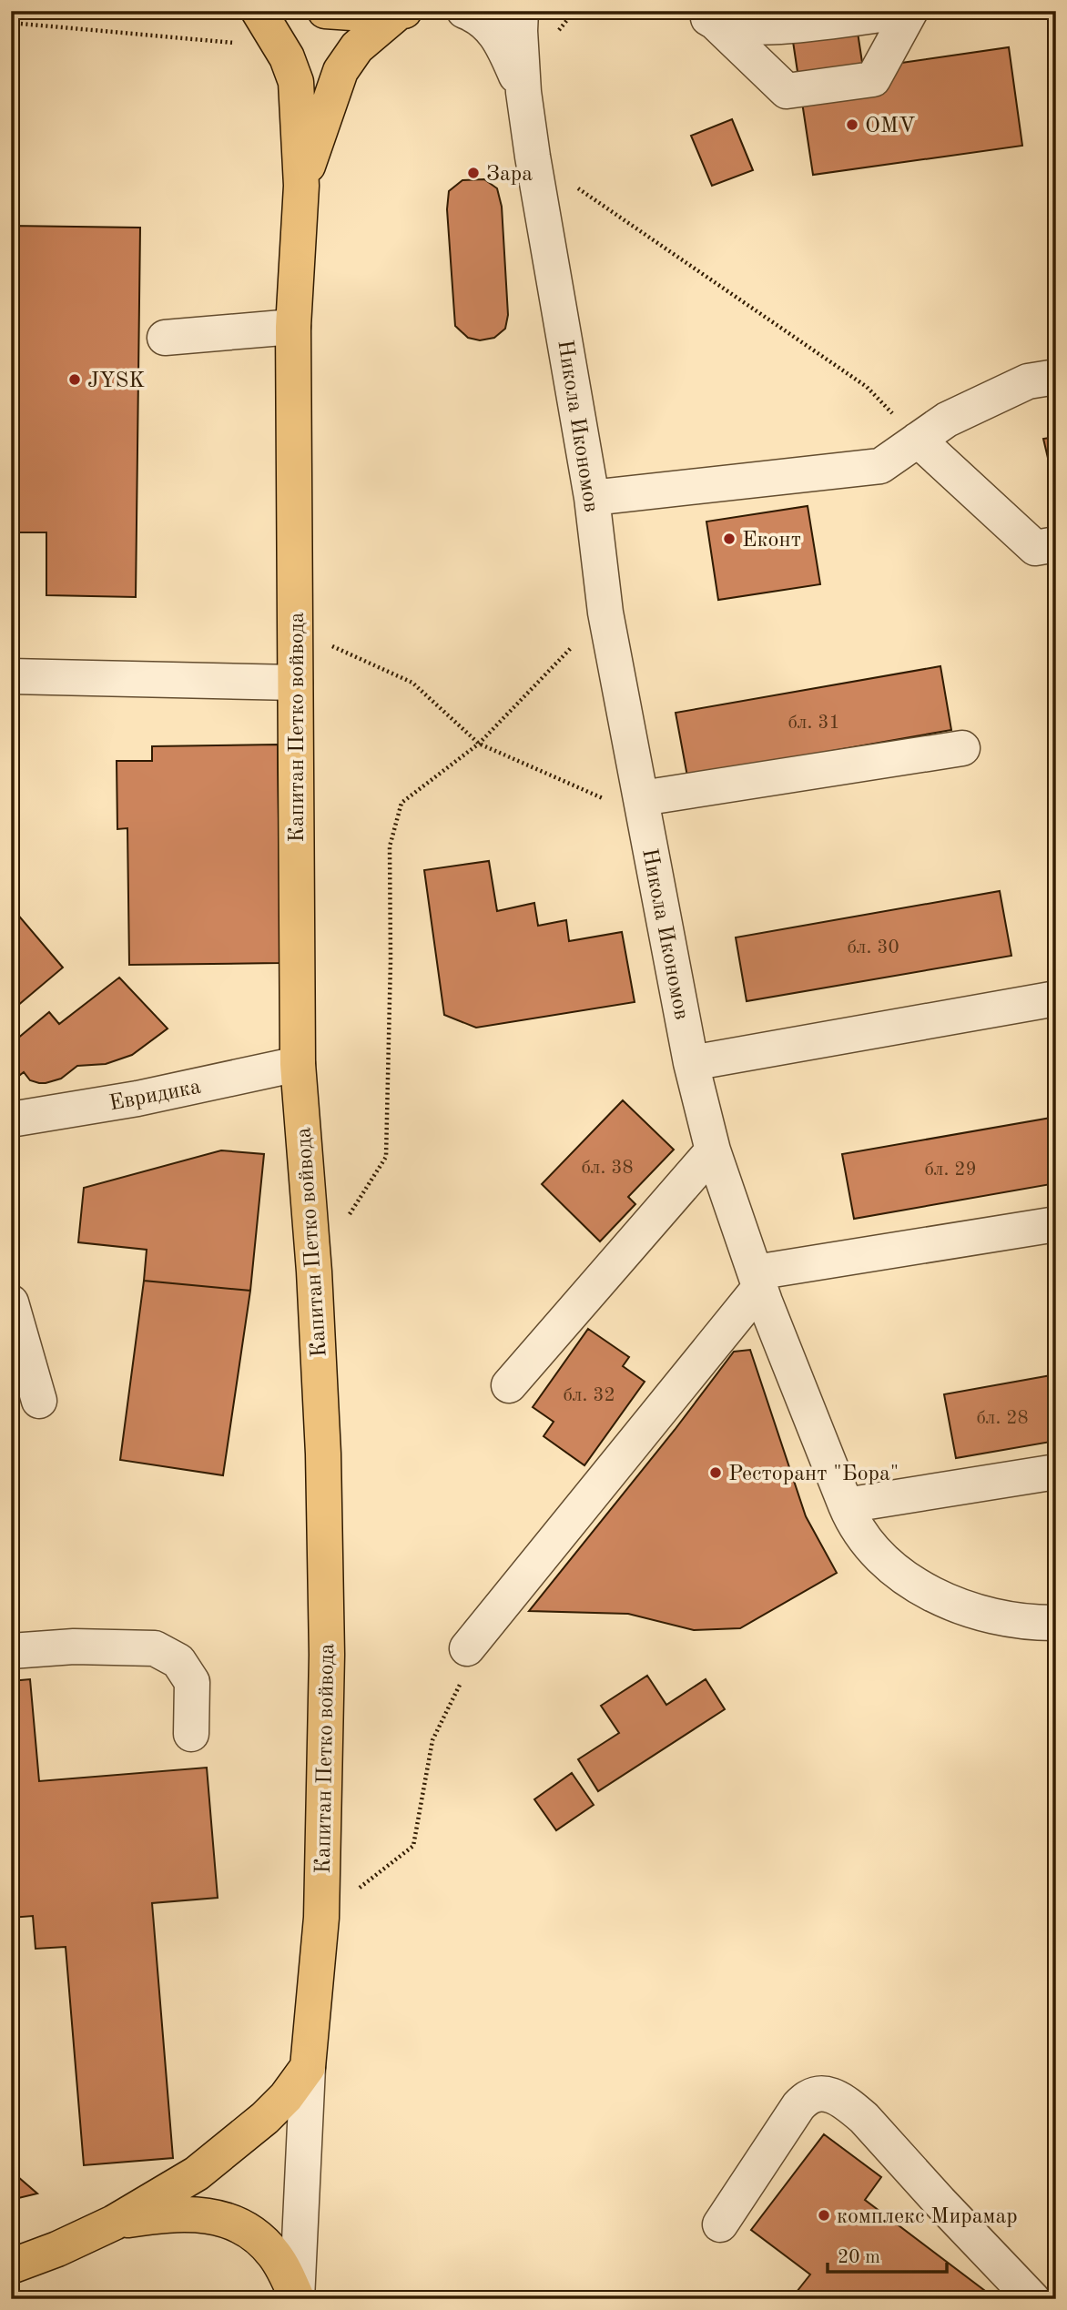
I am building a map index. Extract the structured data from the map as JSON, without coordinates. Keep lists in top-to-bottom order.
{
  "streets": {
    "main road": ["Капитан Петко войвода"],
    "street": ["Никола Икономов", "Евридика"]
  },
  "crossings": [
    ["Капитан Петко войвода", "Евридика"]
  ],
  "places": [
    "OMV",
    "Зара",
    "JYSK",
    "Еконт",
    "Ресторант \"Бора\"",
    "комплекс Мирамар"
  ],
  "house_numbers": [
    "бл. 31",
    "бл. 30",
    "бл. 38",
    "бл. 29",
    "бл. 32",
    "бл. 28"
  ],
  "scale_bar": "20 m"
}
